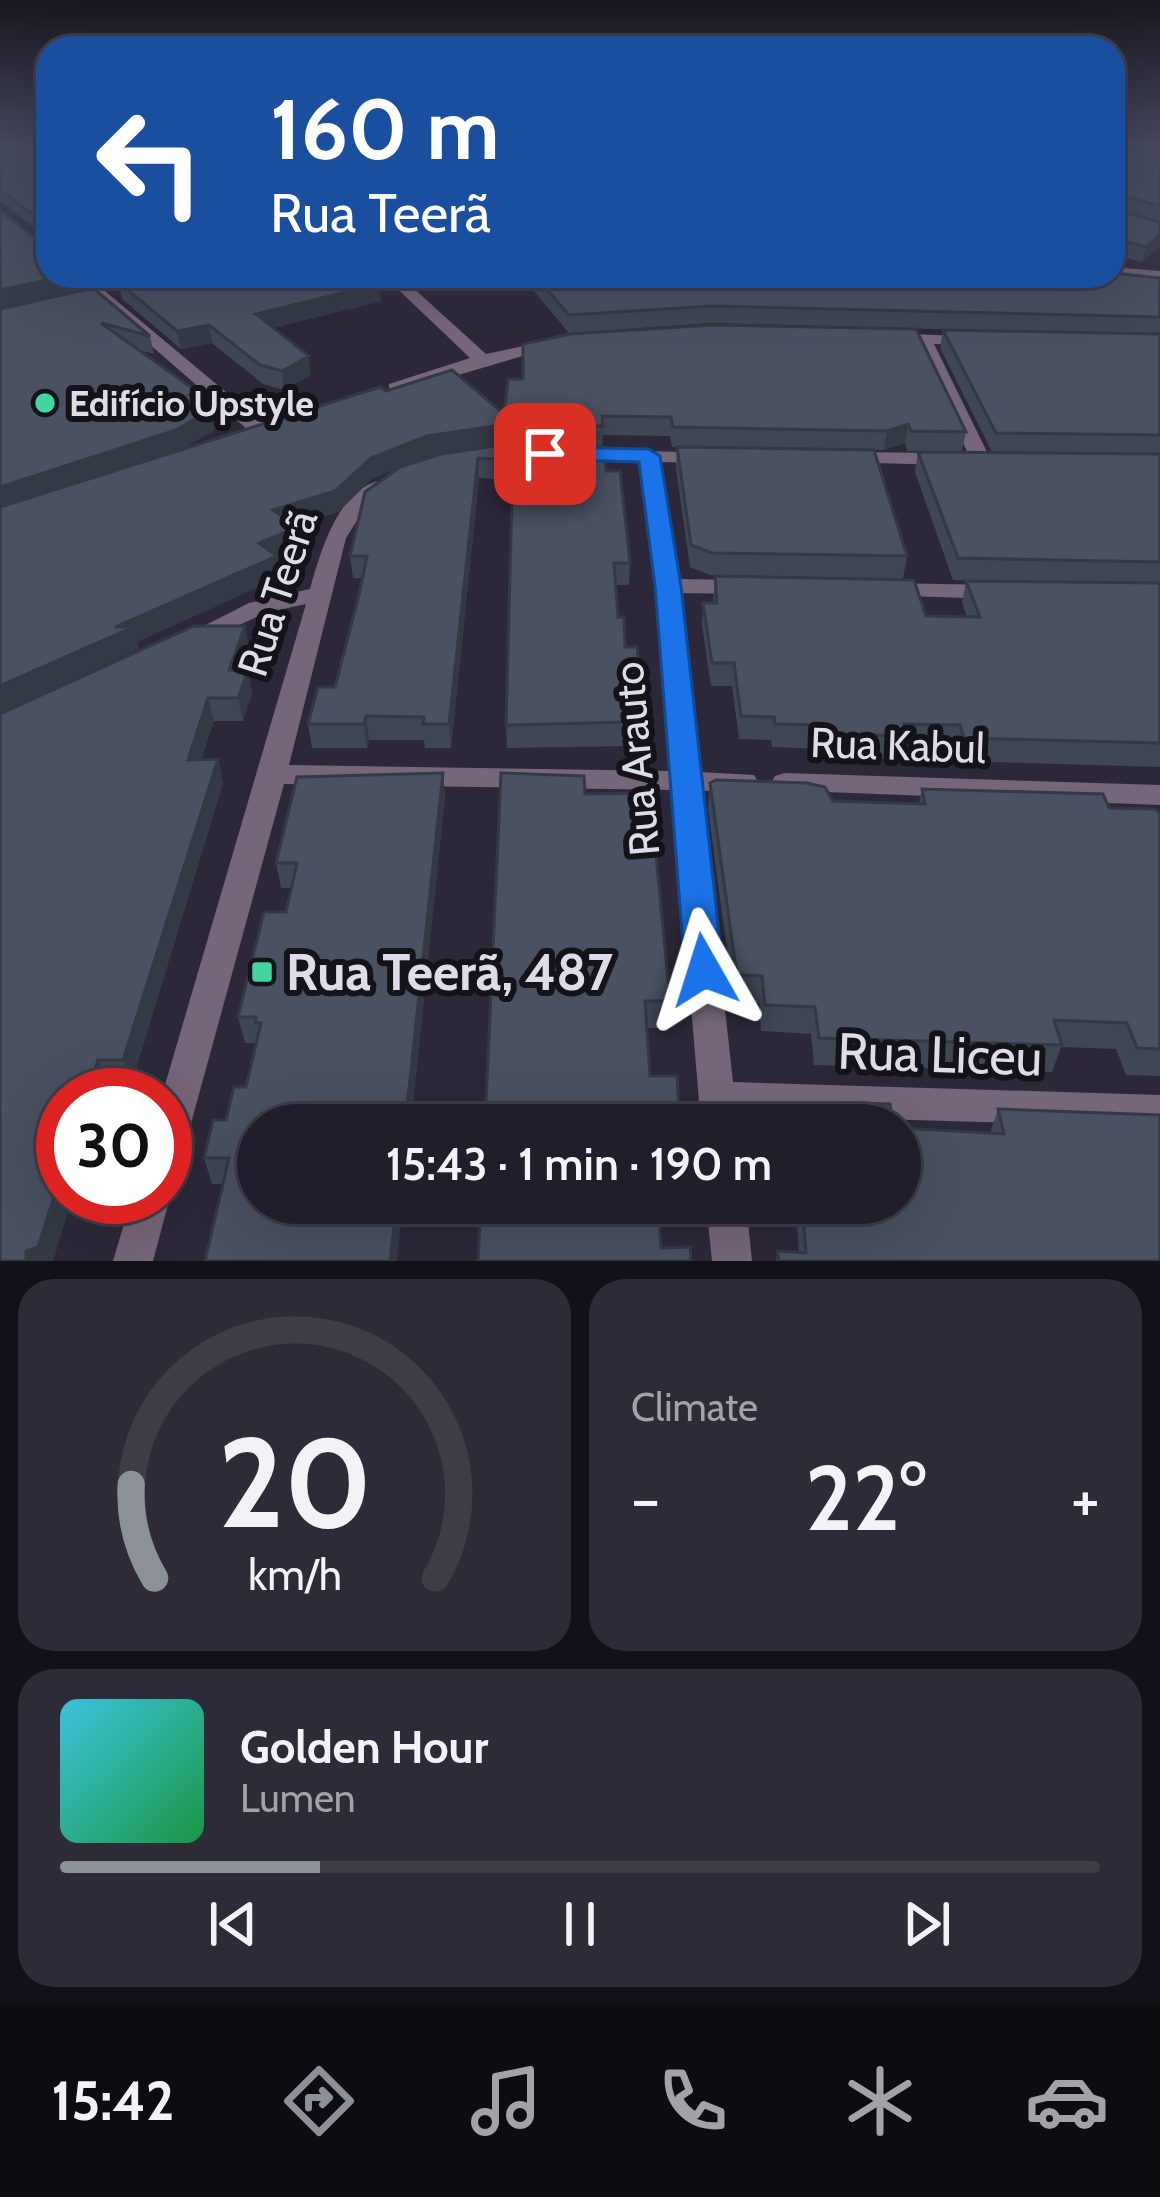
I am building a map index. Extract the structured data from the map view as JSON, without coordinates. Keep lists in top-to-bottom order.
{
  "streets": {
    "street": [
      "Rua Teerã",
      "Rua Kabul",
      "Rua Arauto",
      "Rua Liceu"
    ]
  },
  "crossings": [
    ["Rua Teerã", "Rua Kabul"],
    ["Rua Kabul", "Rua Arauto"]
  ],
  "places": {
    "other": ["Edifício Upstyle"],
    "transit": ["Rua Teerã, 487"]
  },
  "page": {
    "turn": ["160 m", "Rua Teerã"],
    "limit": "30",
    "trip": "15:43 · 1 min · 190 m",
    "tile": "Climate",
    "heat": ["−", "22°", "+"],
    "song": ["Golden Hour", "Lumen"],
    "tabs": "15:42",
    "gauge": ["20", "km/h"]
  }
}
